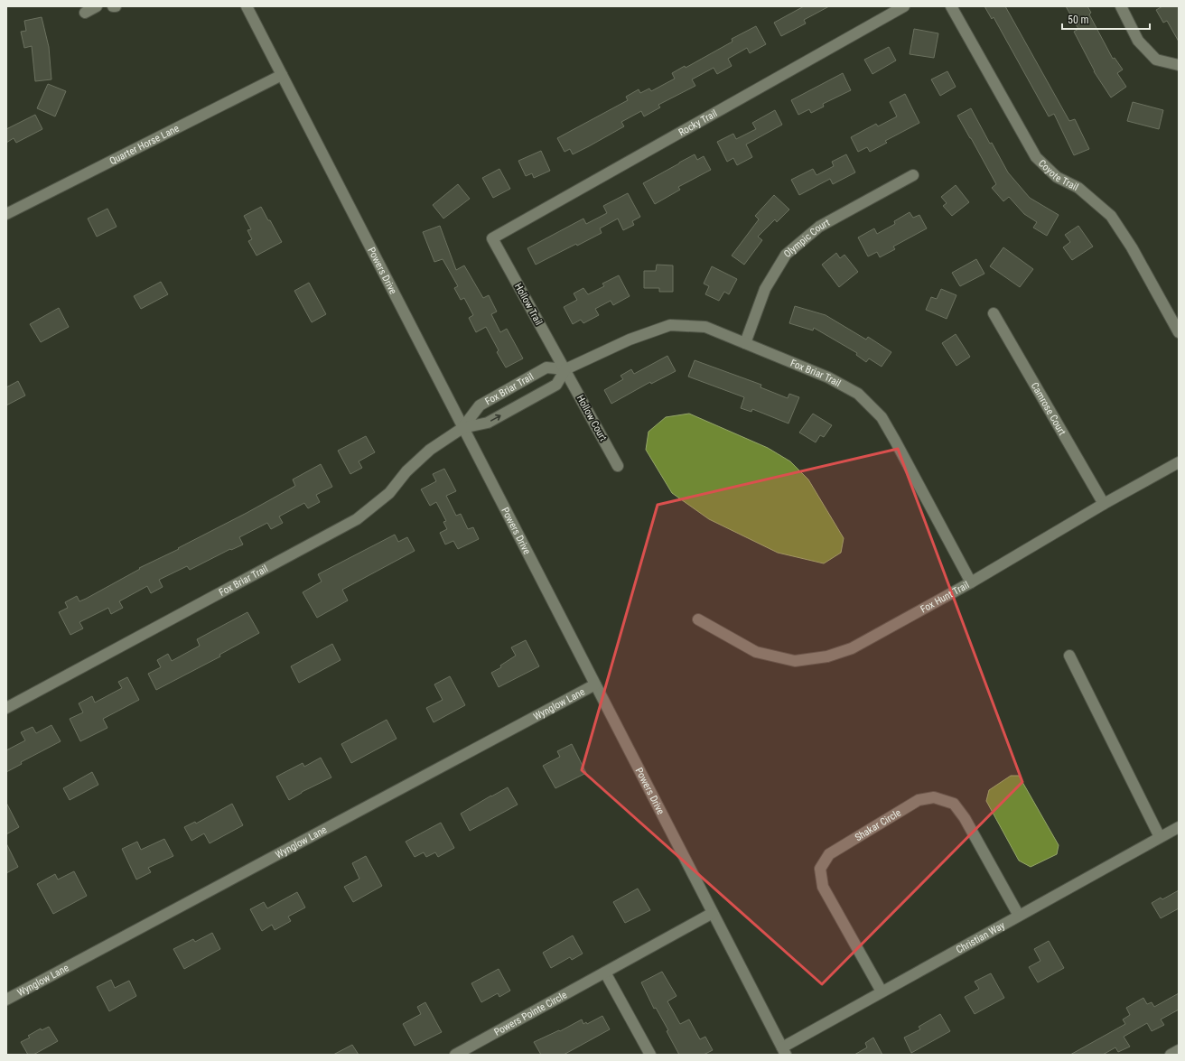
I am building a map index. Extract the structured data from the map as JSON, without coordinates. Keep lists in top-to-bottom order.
{
  "streets": {
    "street": [
      "Rocky Trail",
      "Quarter Horse Lane",
      "Coyote Trail",
      "Olympic Court",
      "Powers Drive",
      "Hollow Trail",
      "Fox Briar Trail",
      "Camrose Court",
      "Hollow Court",
      "Fox Hunt Trail",
      "Wynglow Lane",
      "Shakar Circle",
      "Christian Way",
      "Powers Pointe Circle"
    ]
  },
  "crossings": [
    ["Rocky Trail", "Hollow Trail"],
    ["Quarter Horse Lane", "Powers Drive"],
    ["Olympic Court", "Fox Briar Trail"],
    ["Powers Drive", "Fox Briar Trail"],
    ["Powers Drive", "Wynglow Lane"],
    ["Powers Drive", "Christian Way"],
    ["Powers Drive", "Powers Pointe Circle"],
    ["Hollow Trail", "Fox Briar Trail"],
    ["Hollow Trail", "Hollow Court"],
    ["Fox Briar Trail", "Hollow Court"],
    ["Fox Briar Trail", "Fox Hunt Trail"],
    ["Camrose Court", "Fox Hunt Trail"],
    ["Shakar Circle", "Christian Way"]
  ],
  "scale_bar": "50 m"
}
